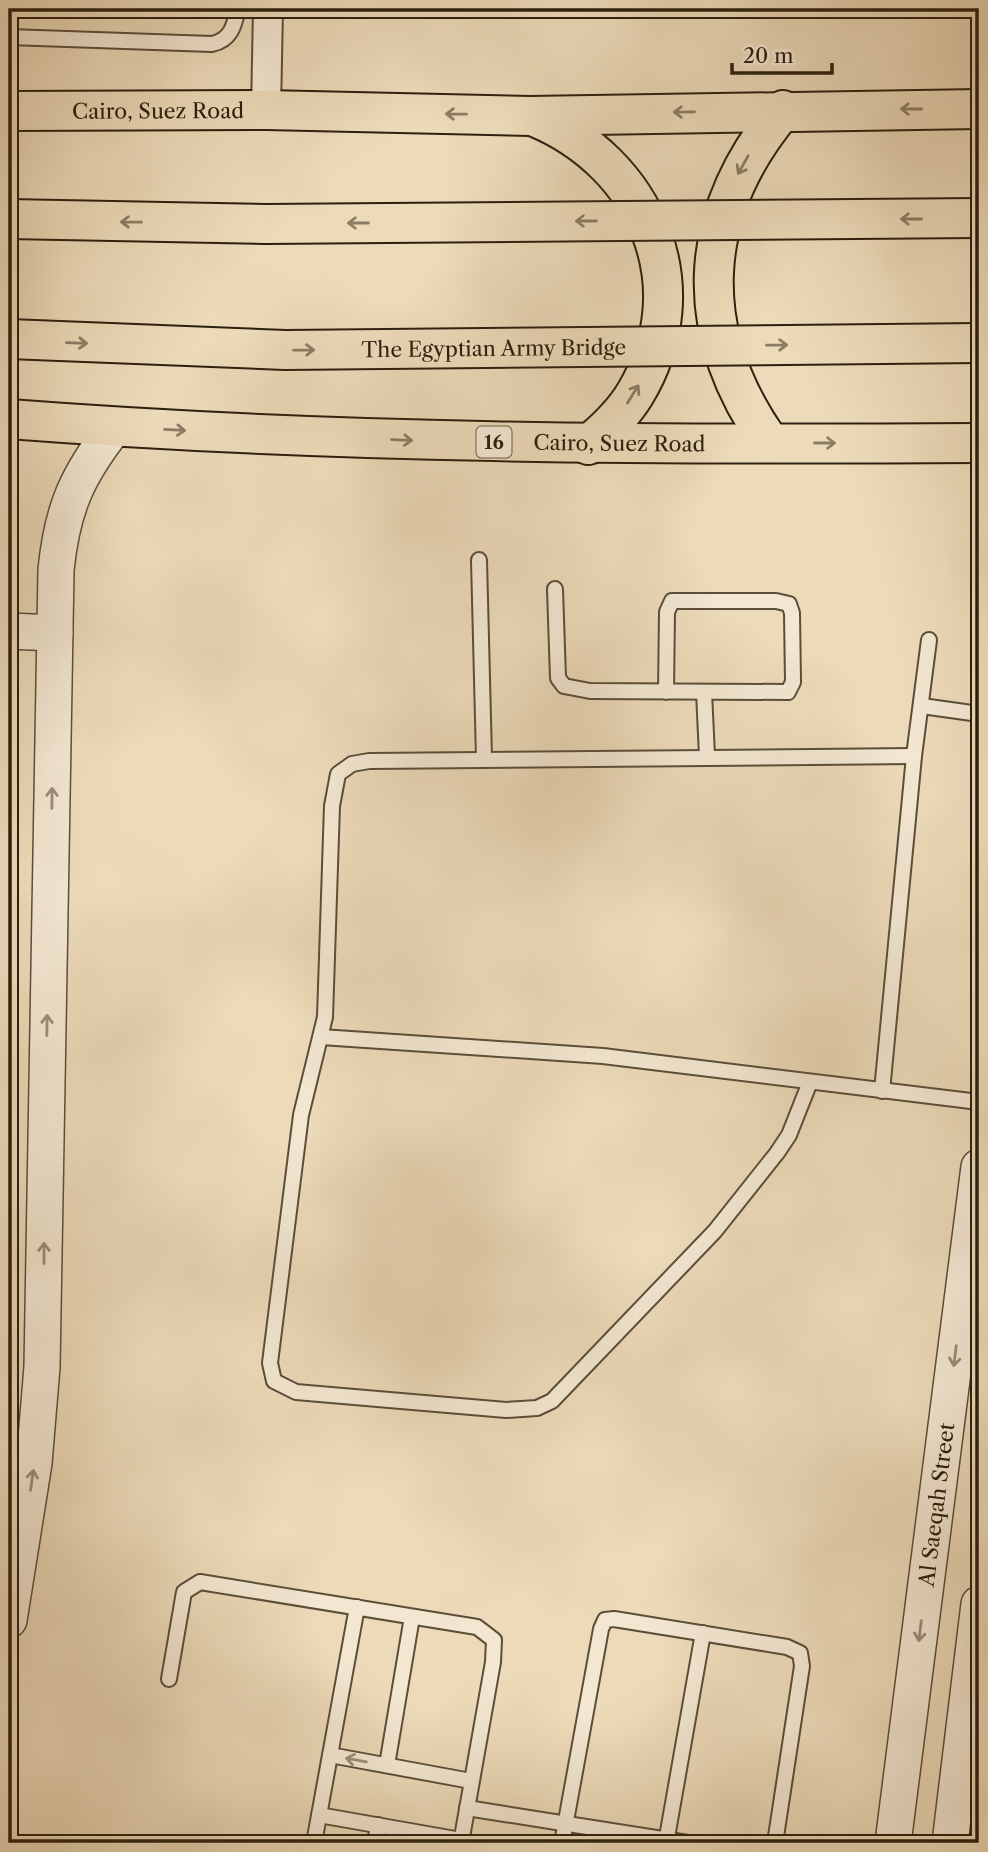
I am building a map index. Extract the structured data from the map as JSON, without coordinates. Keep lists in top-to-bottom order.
{
  "streets": {
    "main road": ["Cairo, Suez Road", "The Egyptian Army Bridge", "16"],
    "street": ["Al Saeqah Street"]
  },
  "scale_bar": "20 m"
}
